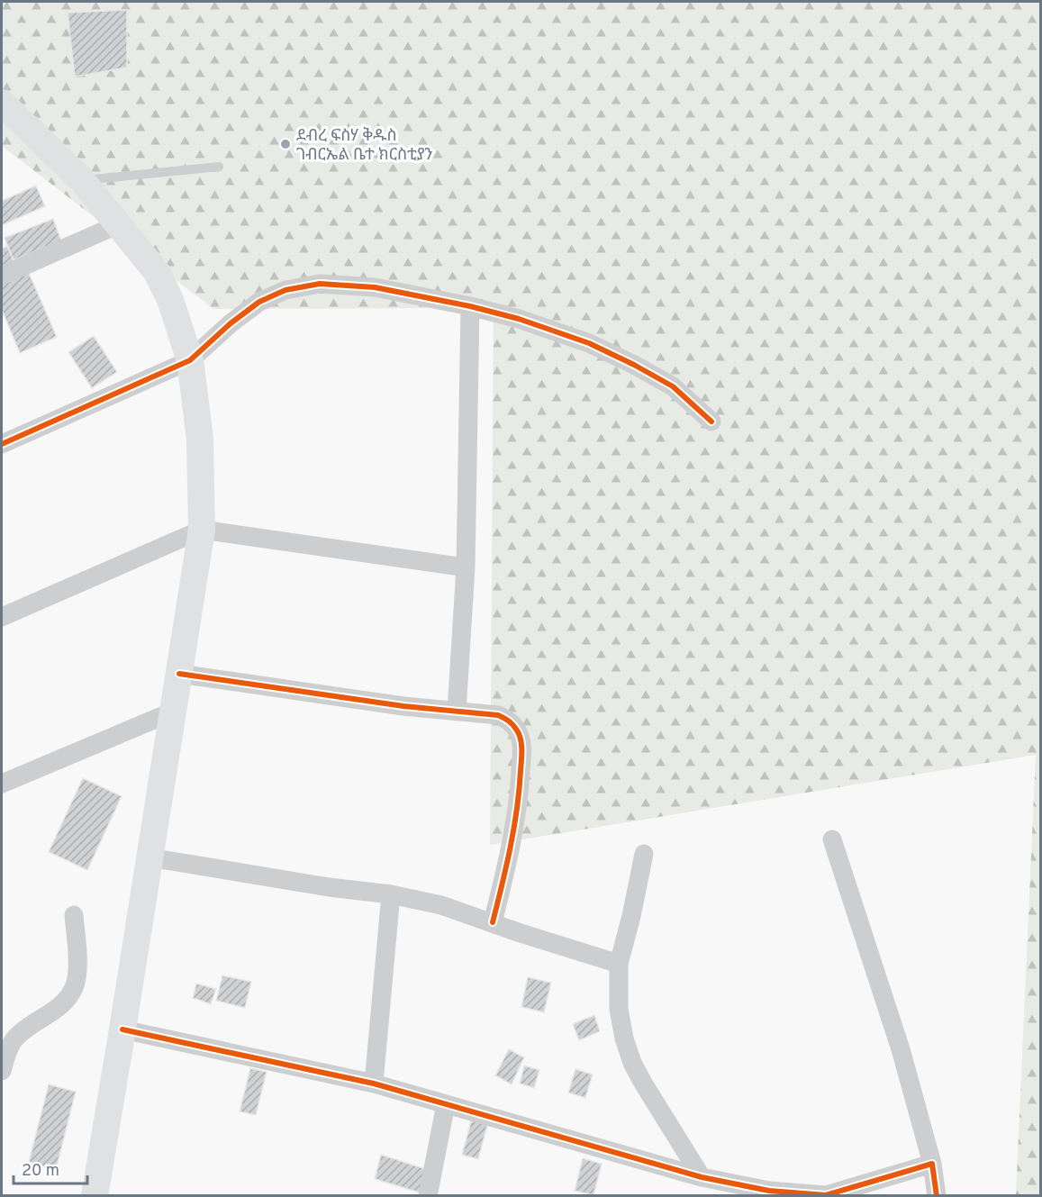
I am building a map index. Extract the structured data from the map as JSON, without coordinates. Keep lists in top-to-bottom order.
{
  "places": ["ደብረ ፍስሃ ቅዱስ ገብርኤል ቤተ ክርስቲያን"],
  "scale_bar": "20 m"
}
